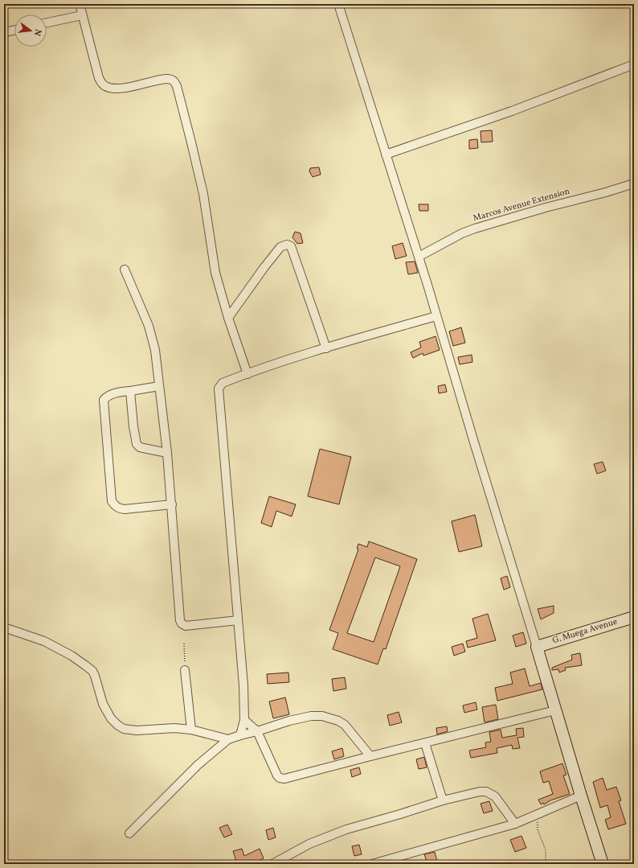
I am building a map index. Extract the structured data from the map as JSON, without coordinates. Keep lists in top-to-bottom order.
{
  "streets": {
    "street": ["Marcos Avenue Extension", "G. Muega Avenue"]
  },
  "north": "right"
}
